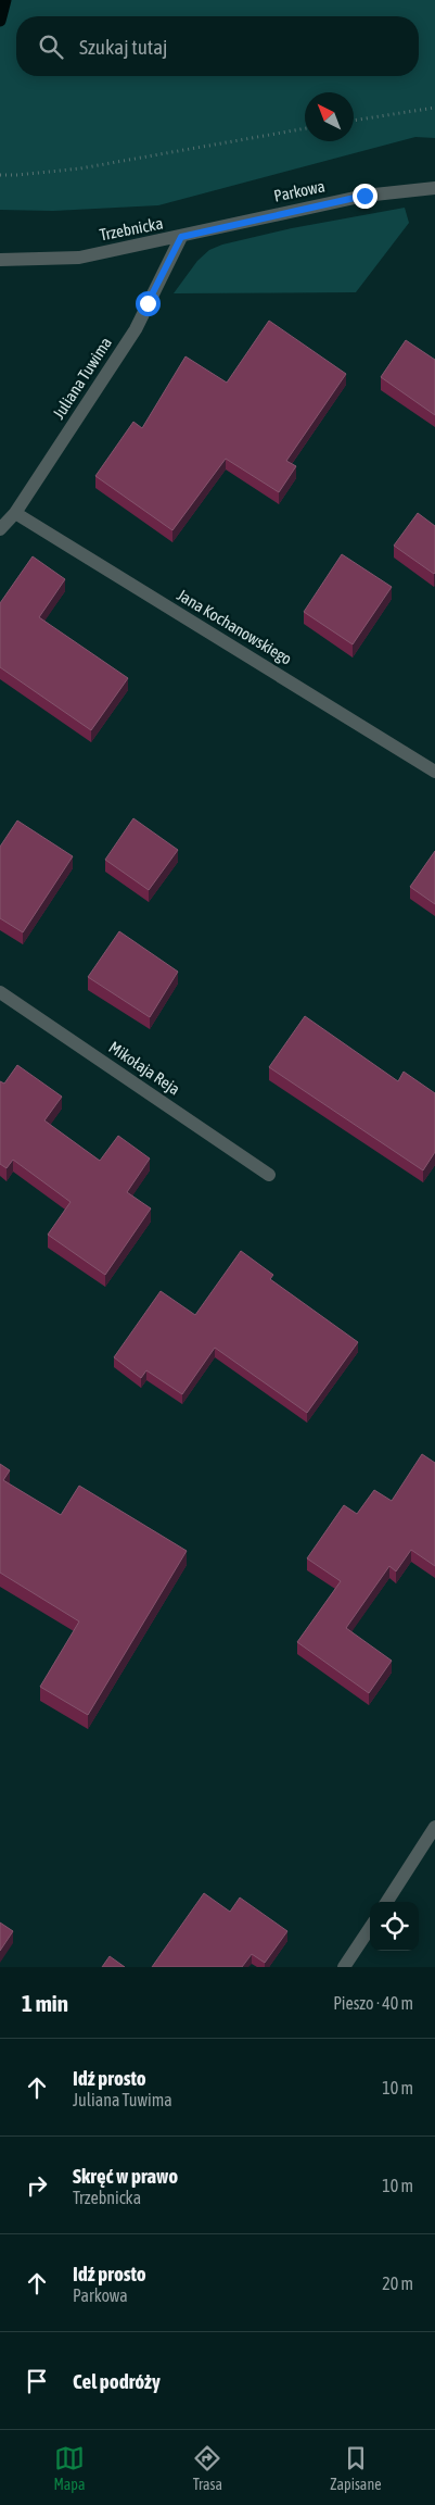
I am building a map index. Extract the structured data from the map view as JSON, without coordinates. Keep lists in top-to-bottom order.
{
  "streets": {
    "street": [
      "Parkowa",
      "Trzebnicka",
      "Juliana Tuwima",
      "Jana Kochanowskiego",
      "Mikołaja Reja"
    ]
  },
  "crossings": [
    ["Parkowa", "Trzebnicka"],
    ["Trzebnicka", "Juliana Tuwima"],
    ["Juliana Tuwima", "Jana Kochanowskiego"]
  ],
  "north": "top left",
  "page": {
    "search": "Szukaj tutaj",
    "heading": ["1 min", "Pieszo · 40 m"],
    "list": [
      ["Idź prosto", "Juliana Tuwima", "10 m"],
      ["Skręć w prawo", "Trzebnicka", "10 m"],
      ["Idź prosto", "Parkowa", "20 m"],
      "Cel podróży"
    ],
    "nav": ["Mapa", "Trasa", "Zapisane"]
  }
}
